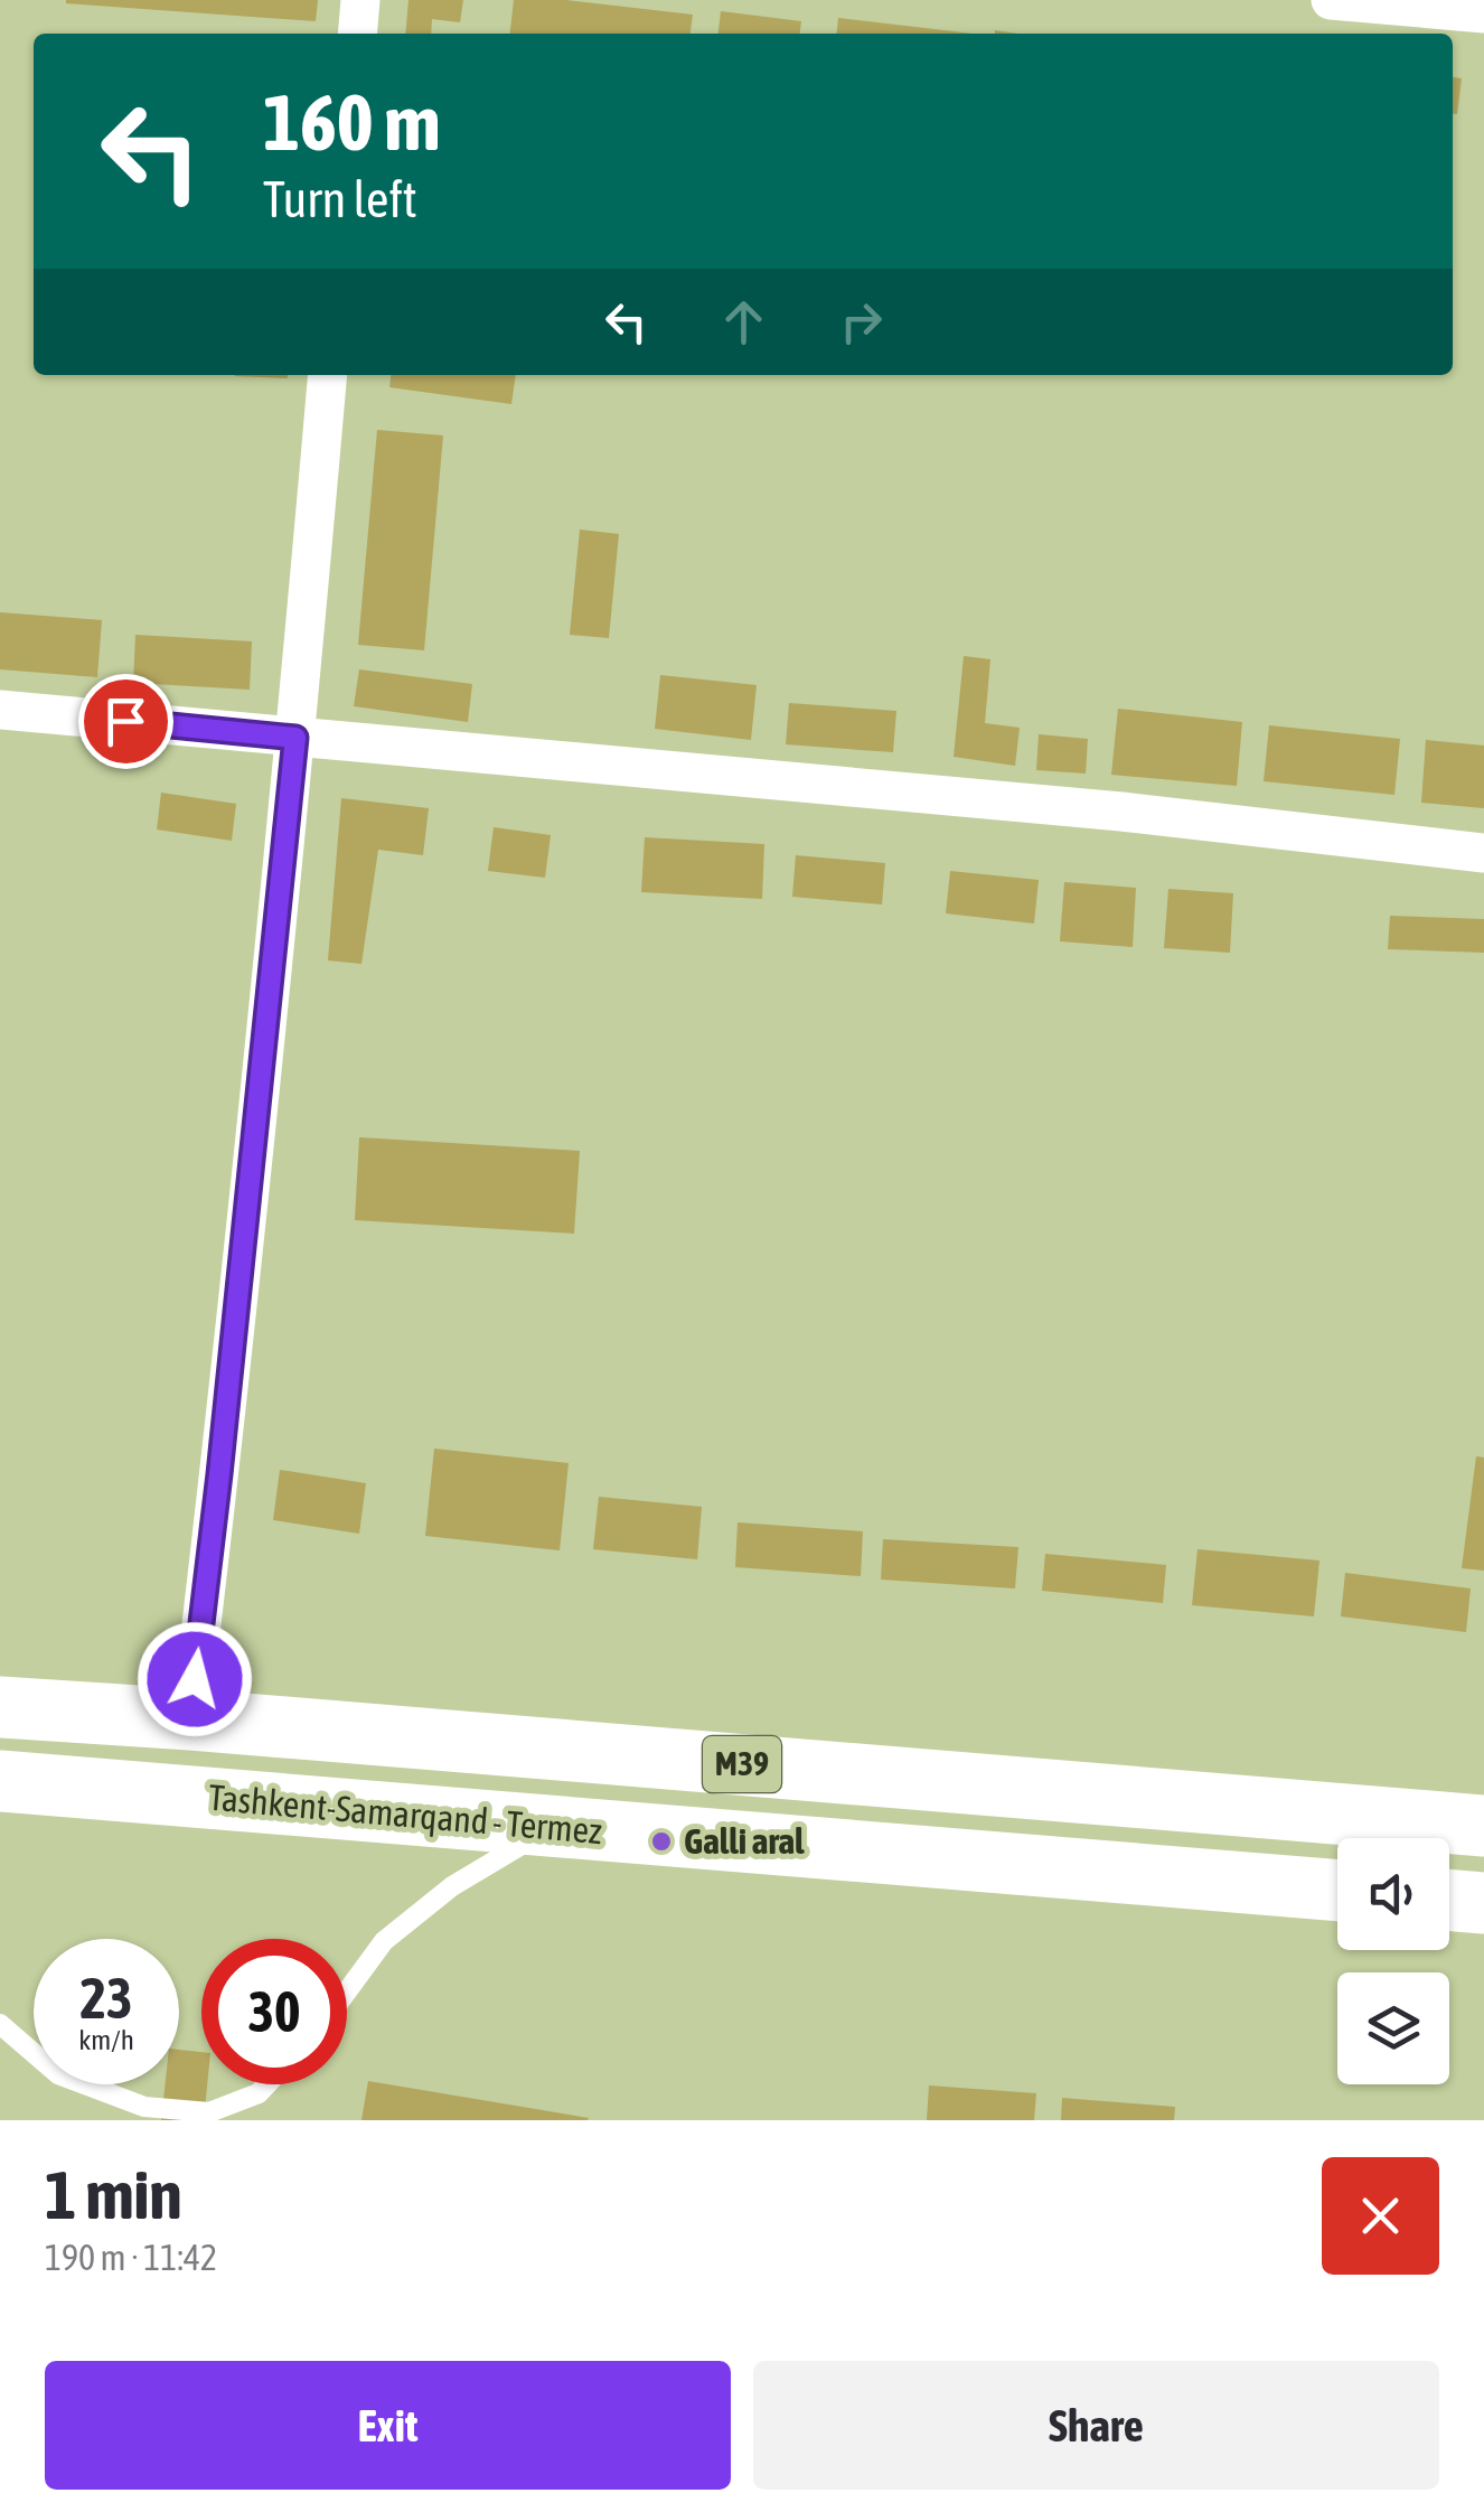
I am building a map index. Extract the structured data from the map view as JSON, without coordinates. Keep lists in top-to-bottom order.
{
  "streets": {
    "highway": ["M39", "Tashkent-Samarqand - Termez"]
  },
  "places": ["Galli aral"],
  "page": {
    "turn": ["160 m", "Turn left"],
    "speed": "23 km/h",
    "limit": "30",
    "heading": ["1 min", "190 m · 11:42"],
    "buttons": ["Exit", "Share"]
  }
}
